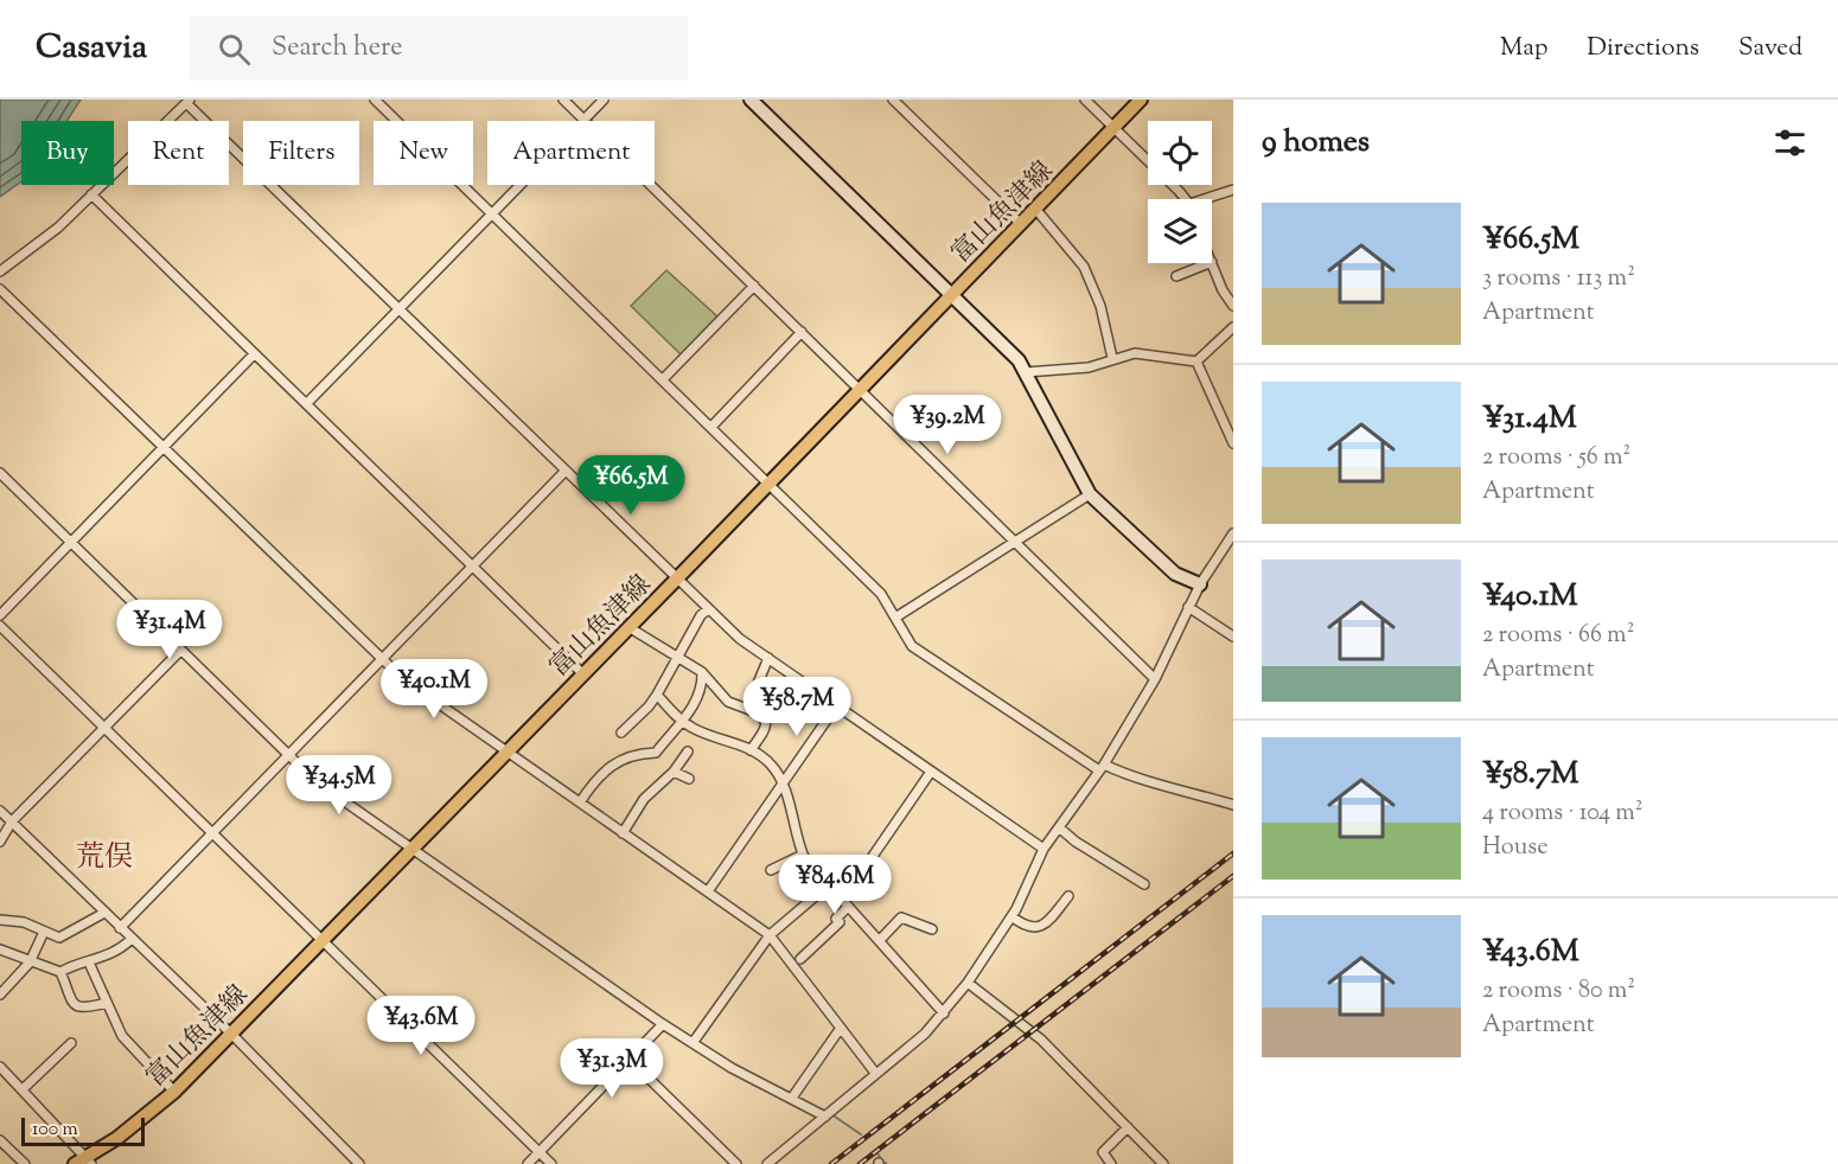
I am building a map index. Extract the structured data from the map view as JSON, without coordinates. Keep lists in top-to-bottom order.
{
  "streets": {
    "main road": ["富山魚津線"]
  },
  "districts": ["荒俣"],
  "scale_bar": "100 m",
  "page": {
    "header": "Casavia",
    "search": "Search here",
    "nav": ["Map", "Directions", "Saved"],
    "heading": "9 homes",
    "chip": [
      "Buy",
      "Rent",
      "Filters",
      "New",
      "Apartment"
    ],
    "list": [
      {
        "name": "¥66.5M",
        "note": "3 rooms · 113 m² · Apartment"
      },
      {
        "name": "¥31.4M",
        "note": "2 rooms · 56 m² · Apartment"
      },
      {
        "name": "¥40.1M",
        "note": "2 rooms · 66 m² · Apartment"
      },
      {
        "name": "¥58.7M",
        "note": "4 rooms · 104 m² · House"
      },
      {
        "name": "¥43.6M",
        "note": "2 rooms · 80 m² · Apartment"
      }
    ],
    "price": [
      "¥39.2M",
      "¥66.5M",
      "¥31.4M",
      "¥40.1M",
      "¥58.7M",
      "¥34.5M",
      "¥84.6M",
      "¥43.6M",
      "¥31.3M"
    ],
    "scale": "100 m"
  }
}
